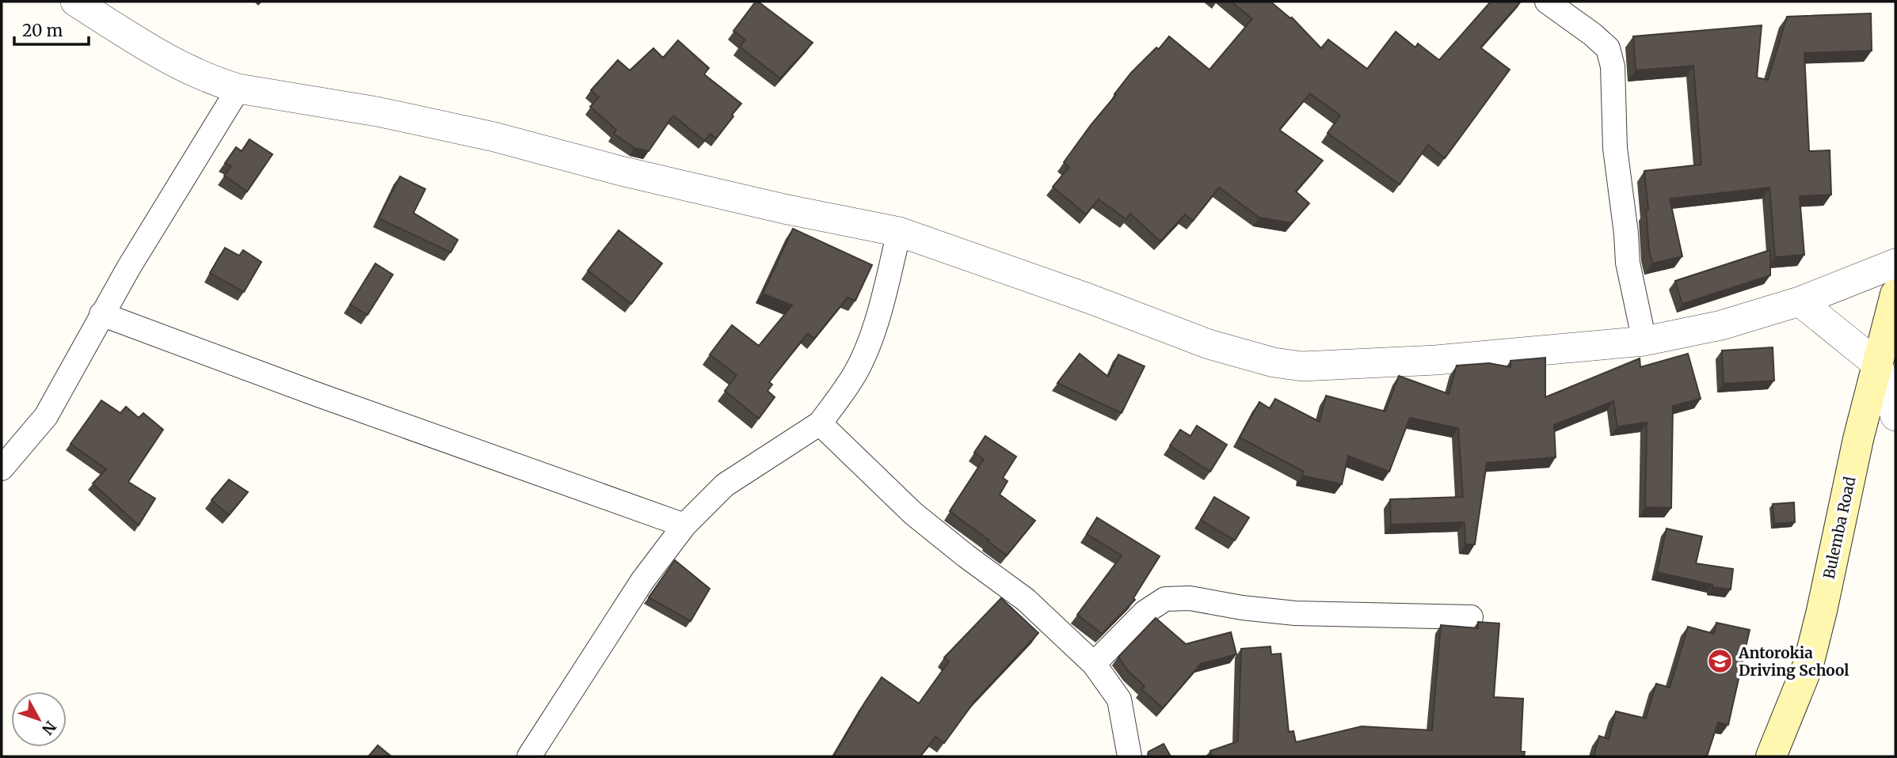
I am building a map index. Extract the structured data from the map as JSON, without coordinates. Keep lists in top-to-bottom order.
{
  "streets": {
    "main road": ["Bulemba Road"]
  },
  "places": {
    "school or university": ["Antorokia Driving School"]
  },
  "scale_bar": "20 m",
  "north": "bottom right"
}
